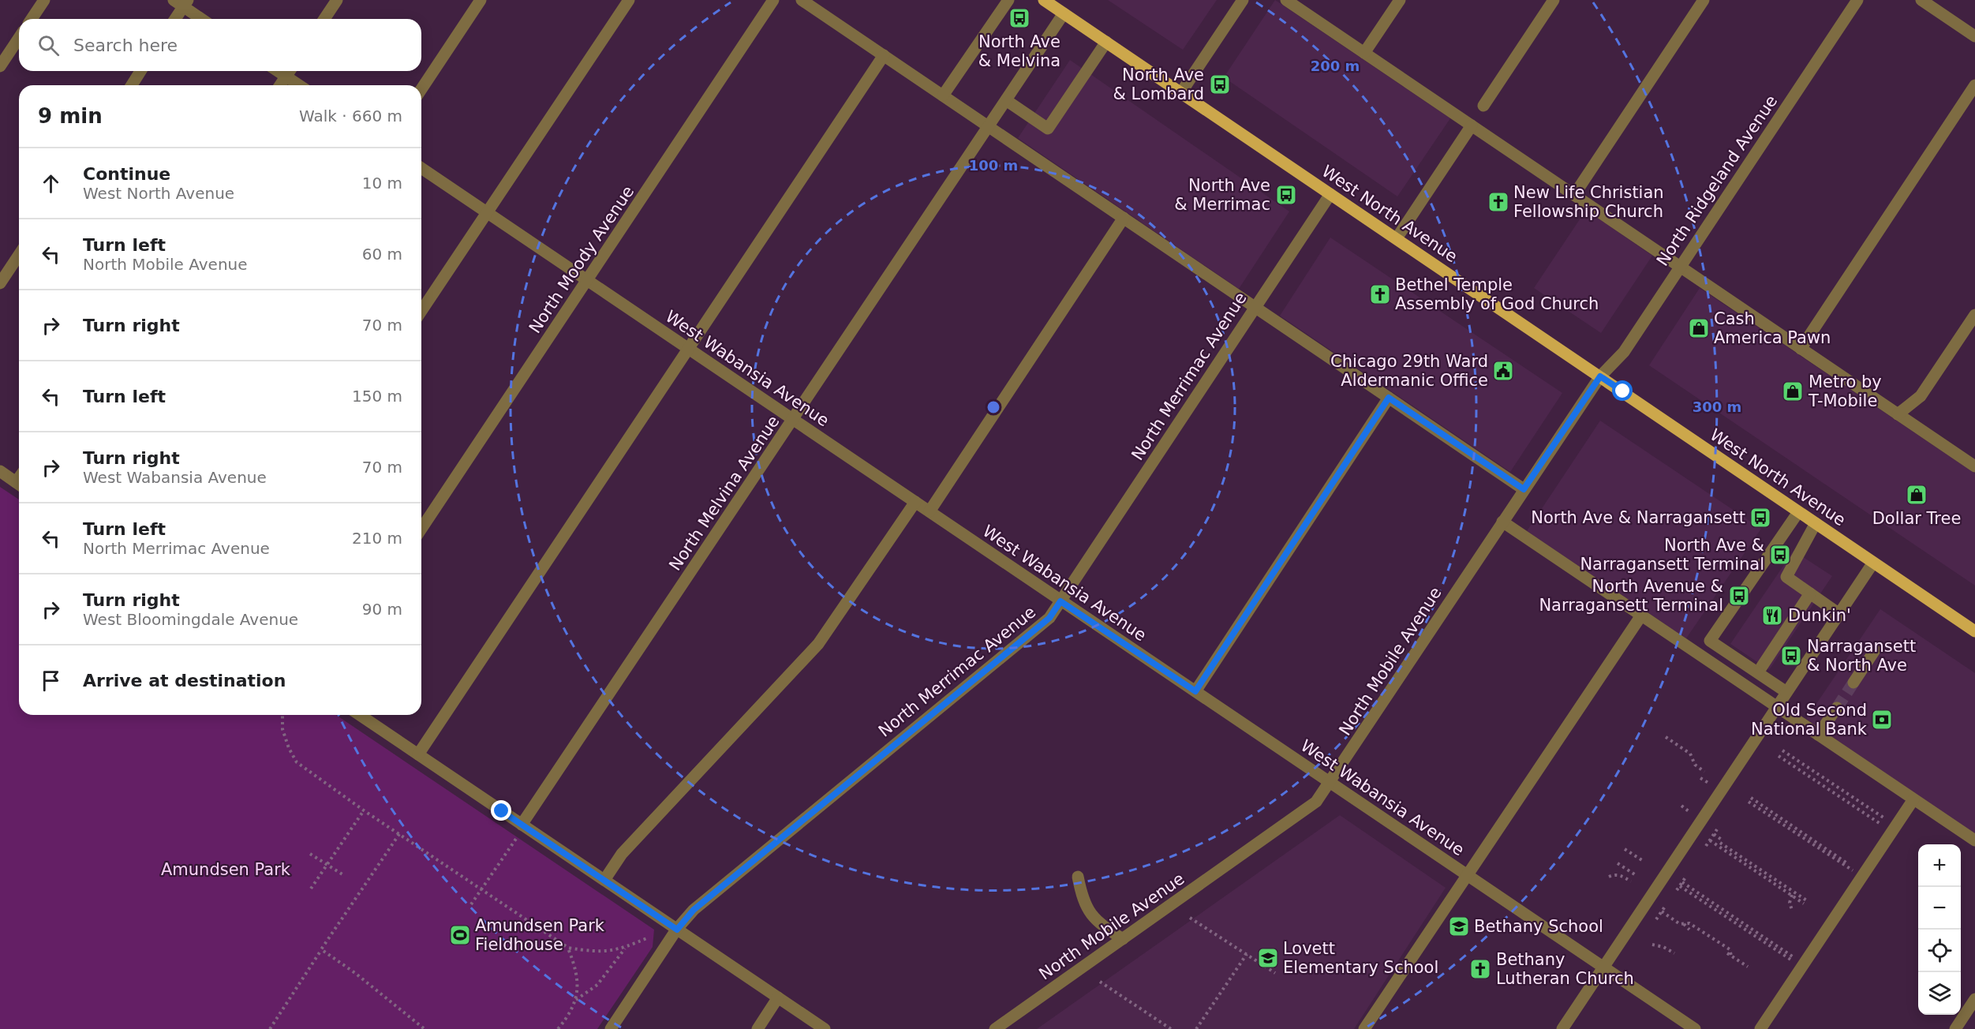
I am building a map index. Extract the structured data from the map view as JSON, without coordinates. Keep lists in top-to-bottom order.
{
  "streets": {
    "main road": ["West North Avenue"],
    "street": [
      "North Ridgeland Avenue",
      "North Moody Avenue",
      "West Wabansia Avenue",
      "North Merrimac Avenue",
      "North Melvina Avenue",
      "North Mobile Avenue"
    ]
  },
  "crossings": [
    ["North Ridgeland Avenue", "West North Avenue"],
    ["North Ridgeland Avenue", "North Mobile Avenue"],
    ["West North Avenue", "North Merrimac Avenue"],
    ["West North Avenue", "North Melvina Avenue"],
    ["West North Avenue", "North Mobile Avenue"],
    ["North Moody Avenue", "West Wabansia Avenue"],
    ["West Wabansia Avenue", "North Merrimac Avenue"],
    ["West Wabansia Avenue", "North Melvina Avenue"],
    ["West Wabansia Avenue", "North Mobile Avenue"]
  ],
  "parks": ["Amundsen Park"],
  "places": {
    "bus stop": [
      "North Ave & Melvina",
      "North Ave & Lombard",
      "North Ave & Merrimac",
      "North Ave & Narragansett",
      "North Ave & Narragansett Terminal",
      "North Avenue & Narragansett Terminal",
      "Narragansett & North Ave"
    ],
    "church": ["New Life Christian Fellowship Church", "Bethel Temple Assembly of God Church", "Bethany Lutheran Church"],
    "shop": ["Cash America Pawn", "Metro by T-Mobile", "Dollar Tree"],
    "public building": ["Chicago 29th Ward Aldermanic Office"],
    "restaurant": ["Dunkin'"],
    "bank": ["Old Second National Bank"],
    "school or university": ["Bethany School", "Lovett Elementary School"],
    "sports": ["Amundsen Park Fieldhouse"]
  },
  "page": {
    "search": "Search here",
    "heading": ["9 min", "Walk · 660 m"],
    "list": [
      ["Continue", "West North Avenue", "10 m"],
      ["Turn left", "North Mobile Avenue", "60 m"],
      ["Turn right", "70 m"],
      ["Turn left", "150 m"],
      ["Turn right", "West Wabansia Avenue", "70 m"],
      ["Turn left", "North Merrimac Avenue", "210 m"],
      ["Turn right", "West Bloomingdale Avenue", "90 m"],
      "Arrive at destination"
    ],
    "map_buttons": ["+", "−"]
  },
  "rings": ["200 m", "100 m", "300 m"]
}
